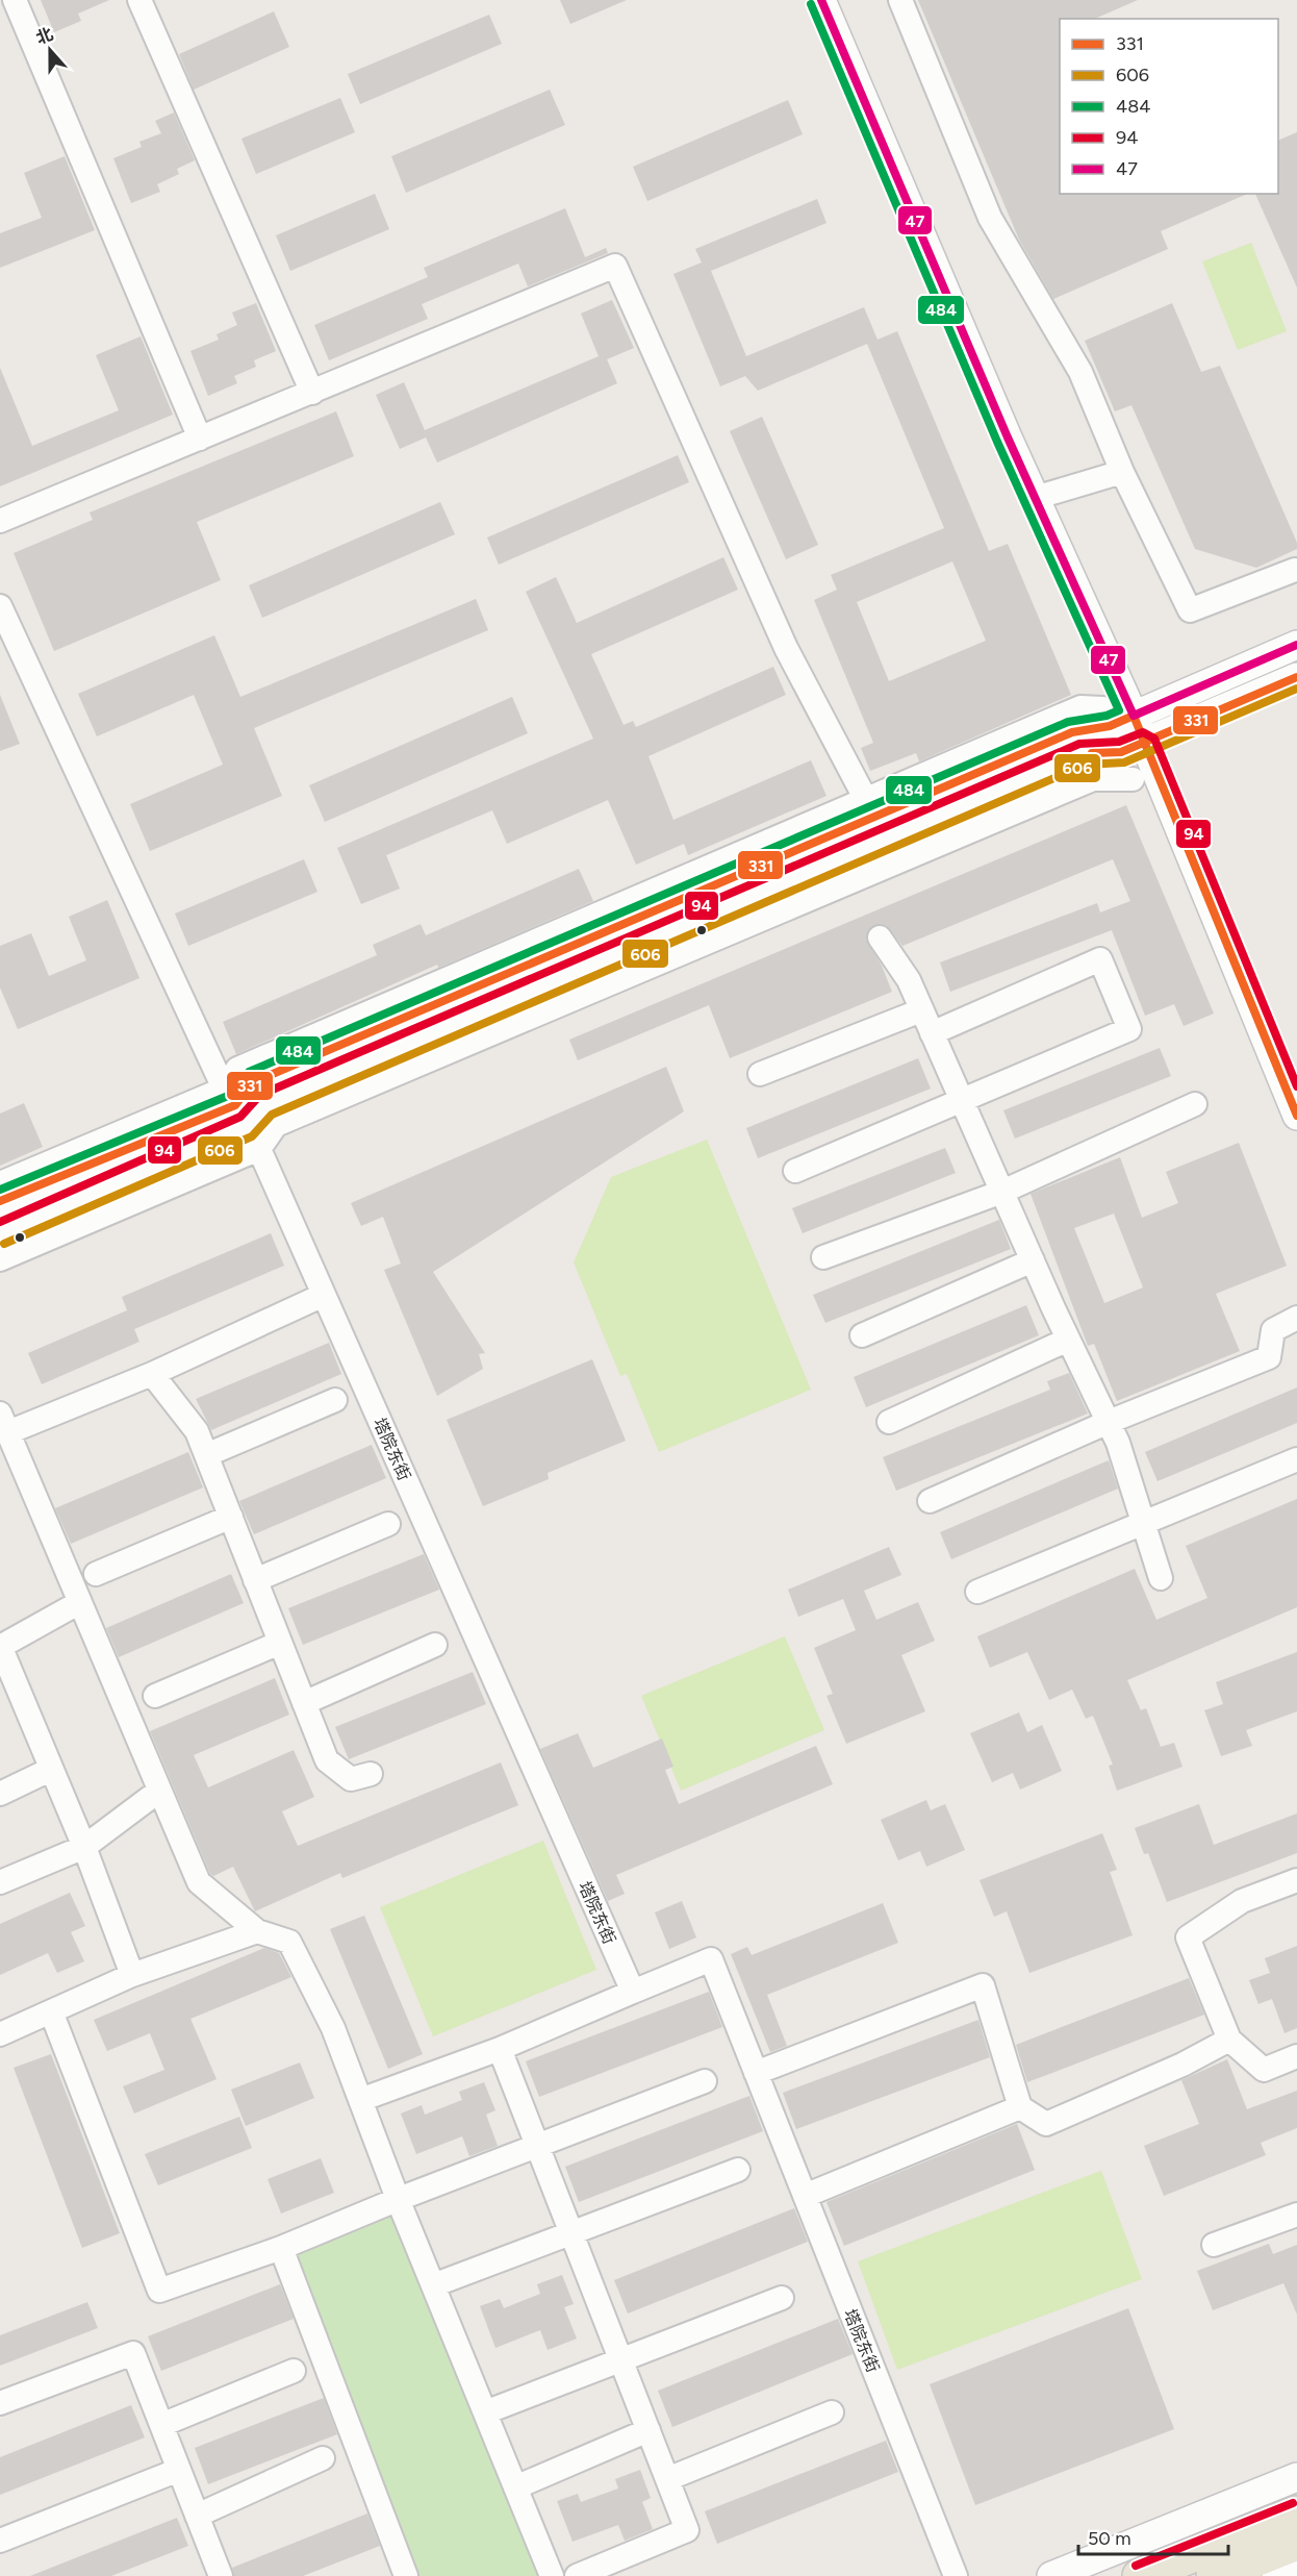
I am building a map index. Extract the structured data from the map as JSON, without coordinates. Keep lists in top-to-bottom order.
{
  "streets": {
    "street": ["塔院东街"]
  },
  "lines": [
    "transit line 47",
    "transit line 484",
    "transit line 331",
    "transit line 606",
    "transit line 94"
  ],
  "legend": [
    "331",
    "606",
    "484",
    "94",
    "47"
  ],
  "scale_bar": "50 m",
  "north": "top"
}
